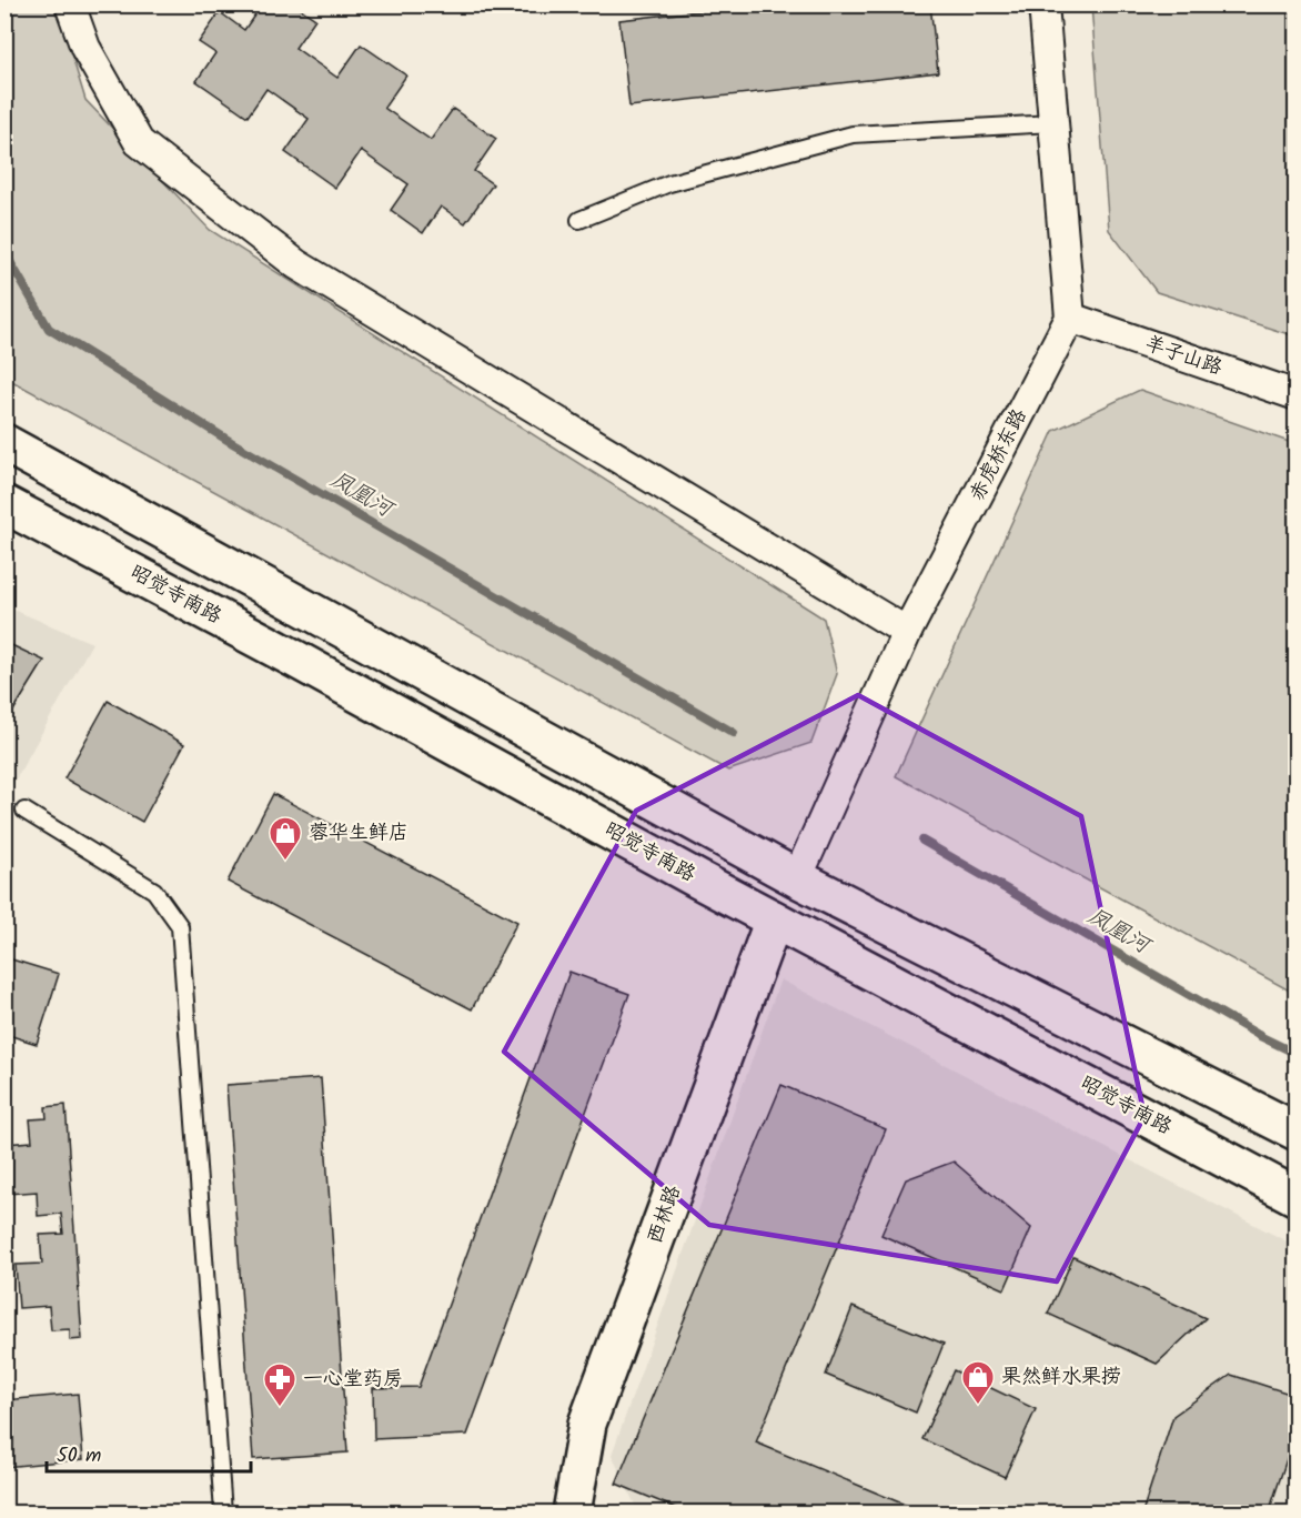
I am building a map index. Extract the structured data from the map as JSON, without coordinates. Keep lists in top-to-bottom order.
{
  "streets": {
    "main road": ["昭觉寺南路", "西林路"],
    "street": ["羊子山路", "赤虎桥东路"]
  },
  "crossings": [
    ["羊子山路", "赤虎桥东路"],
    ["昭觉寺南路", "西林路"]
  ],
  "water": ["凤凰河"],
  "places": {
    "shop": ["蓉华生鲜店", "果然鲜水果捞"],
    "pharmacy": ["一心堂药房"]
  },
  "scale_bar": "50 m"
}
